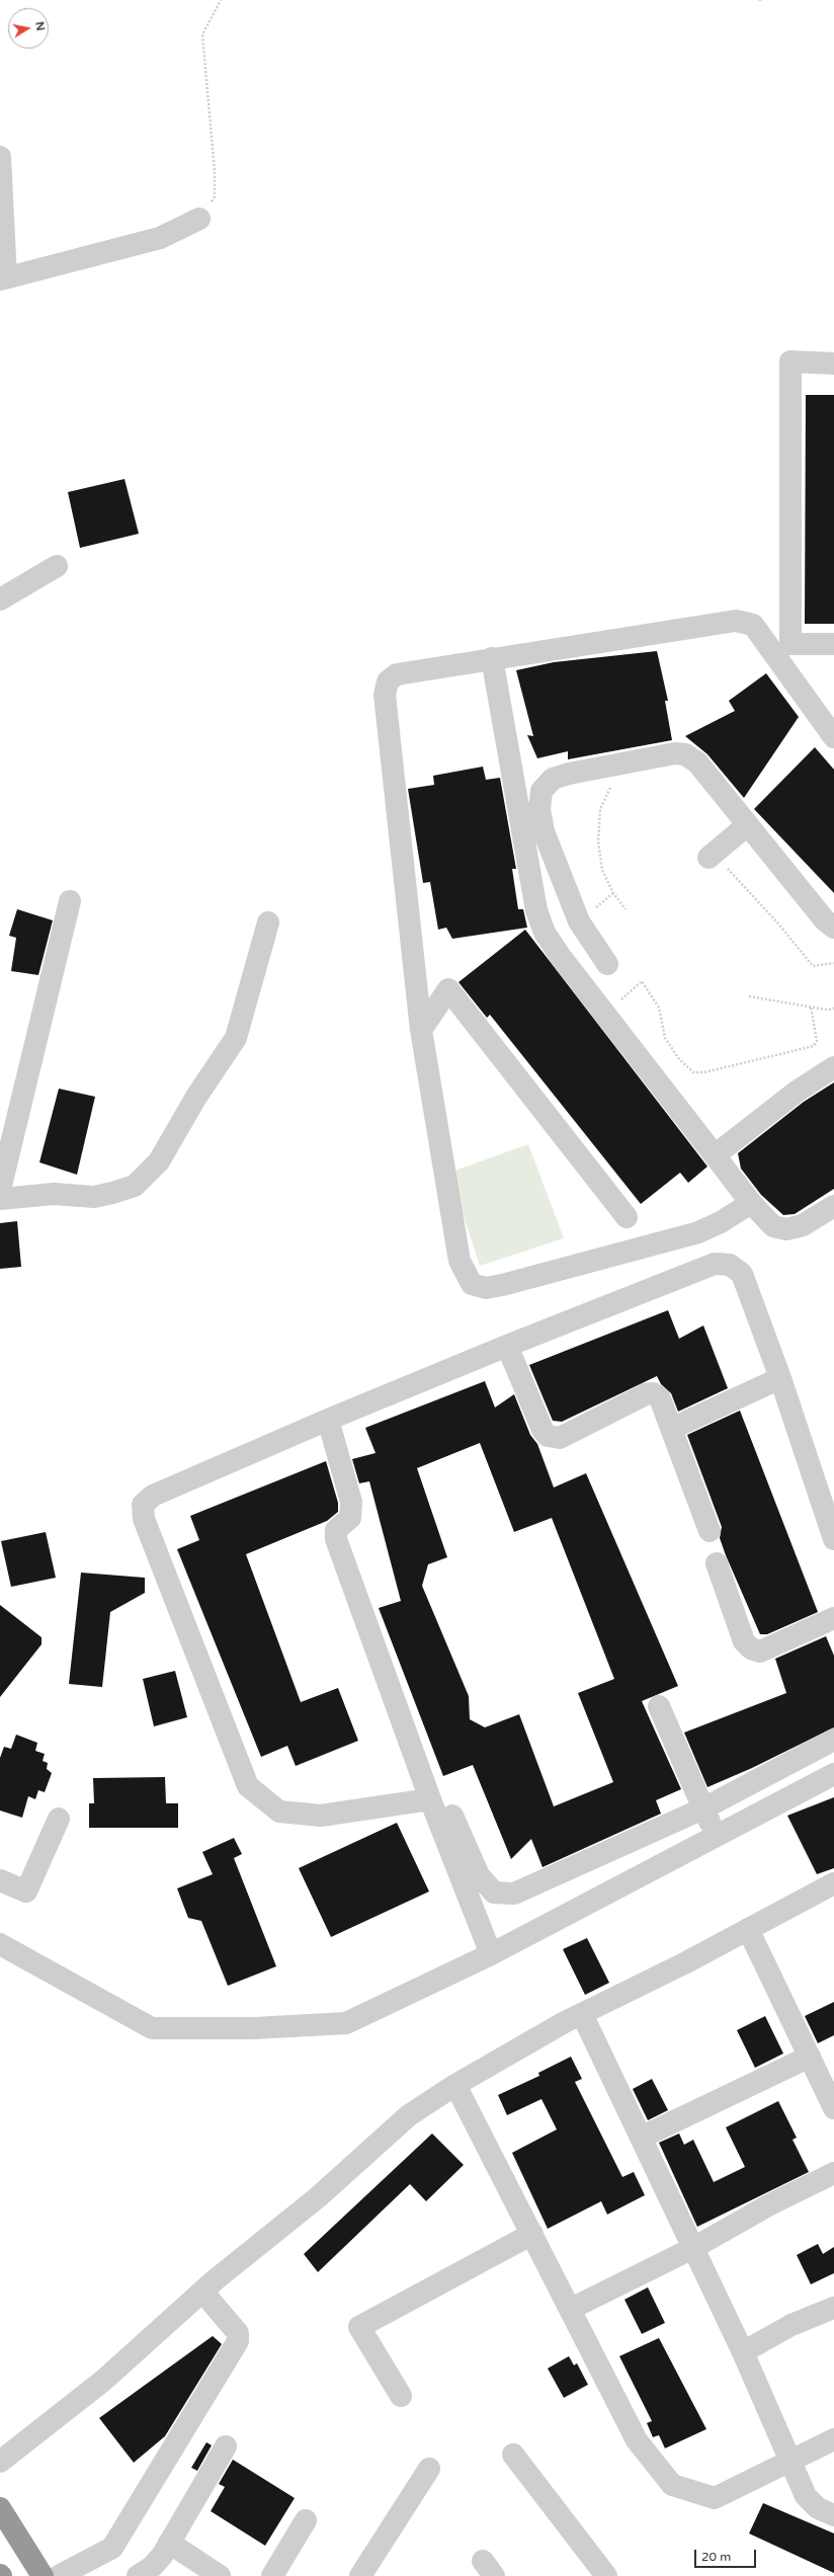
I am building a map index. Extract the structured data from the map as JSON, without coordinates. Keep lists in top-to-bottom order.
{
  "scale_bar": "20 m",
  "north": "right"
}
